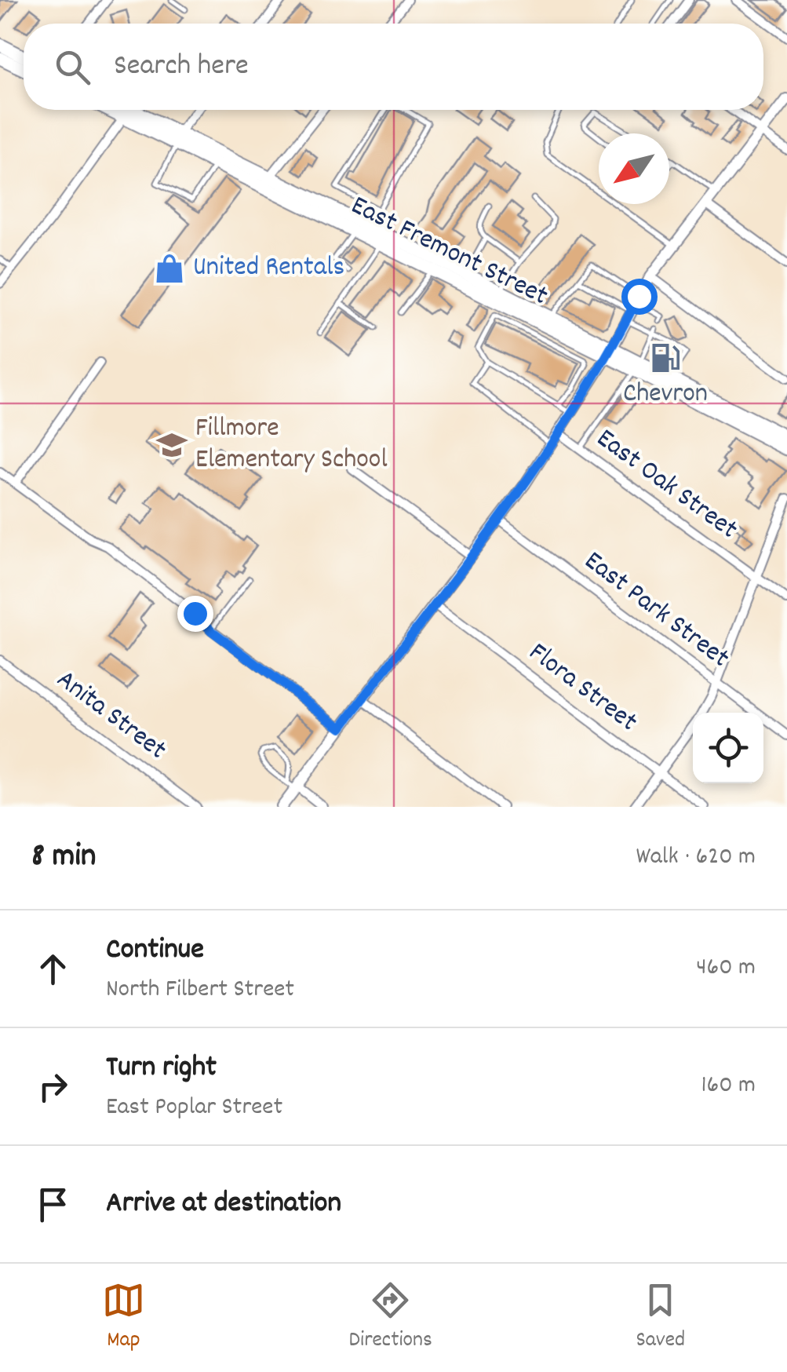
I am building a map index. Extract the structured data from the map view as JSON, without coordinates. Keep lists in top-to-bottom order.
{
  "streets": {
    "main road": ["East Fremont Street"],
    "street": [
      "East Oak Street",
      "East Park Street",
      "Flora Street",
      "Anita Street"
    ]
  },
  "places": {
    "shop": ["United Rentals"],
    "fuel station": ["Chevron"],
    "school or university": ["Fillmore Elementary School"]
  },
  "north": "bottom left",
  "page": {
    "search": "Search here",
    "heading": ["8 min", "Walk · 620 m"],
    "list": [
      ["Continue", "North Filbert Street", "460 m"],
      ["Turn right", "East Poplar Street", "160 m"],
      "Arrive at destination"
    ],
    "nav": ["Map", "Directions", "Saved"]
  }
}
